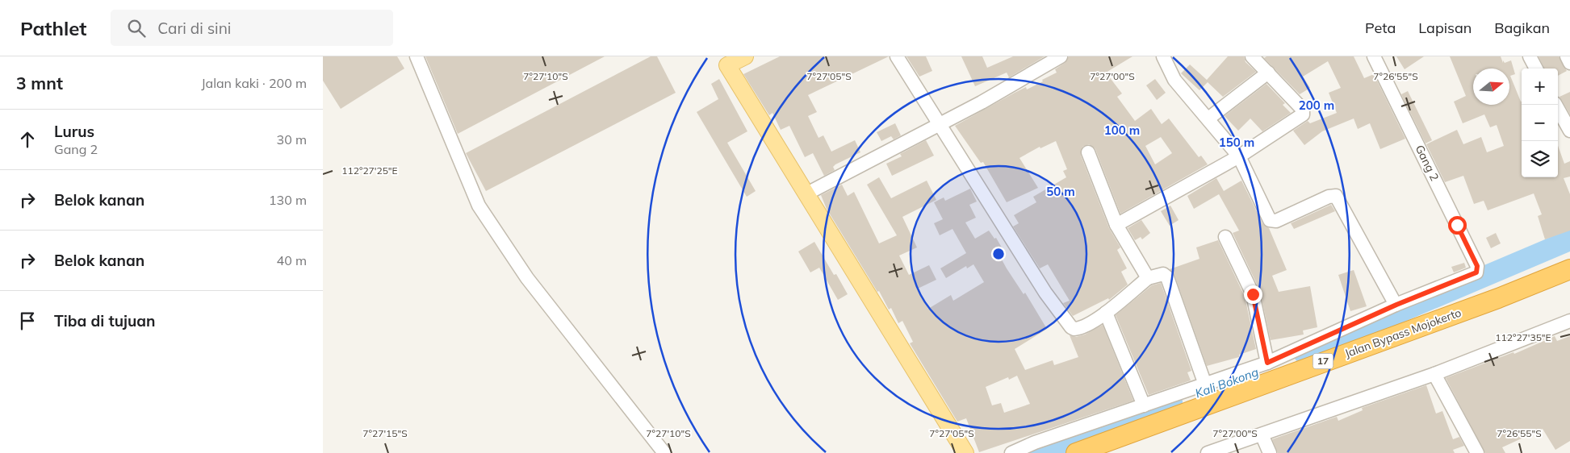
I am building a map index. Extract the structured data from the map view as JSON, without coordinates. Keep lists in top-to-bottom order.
{
  "streets": {
    "highway": ["Jalan Bypass Mojokerto", "17"],
    "street": ["Gang 2"]
  },
  "water": ["Kali Bokong"],
  "north": "right",
  "page": {
    "header": "Pathlet",
    "search": "Cari di sini",
    "nav": ["Peta", "Lapisan", "Bagikan"],
    "heading": ["3 mnt", "Jalan kaki · 200 m"],
    "map_buttons": ["+", "−"],
    "list": [
      ["Lurus", "Gang 2", "30 m"],
      ["Belok kanan", "130 m"],
      ["Belok kanan", "40 m"],
      "Tiba di tujuan"
    ]
  },
  "coordinates": [
    "7°27'10\"S",
    "7°27'05\"S",
    "7°27'00\"S",
    "7°26'55\"S",
    "112°27'25\"E",
    "112°27'35\"E",
    "7°27'15\"S"
  ],
  "rings": [
    "200 m",
    "100 m",
    "150 m",
    "50 m"
  ]
}
